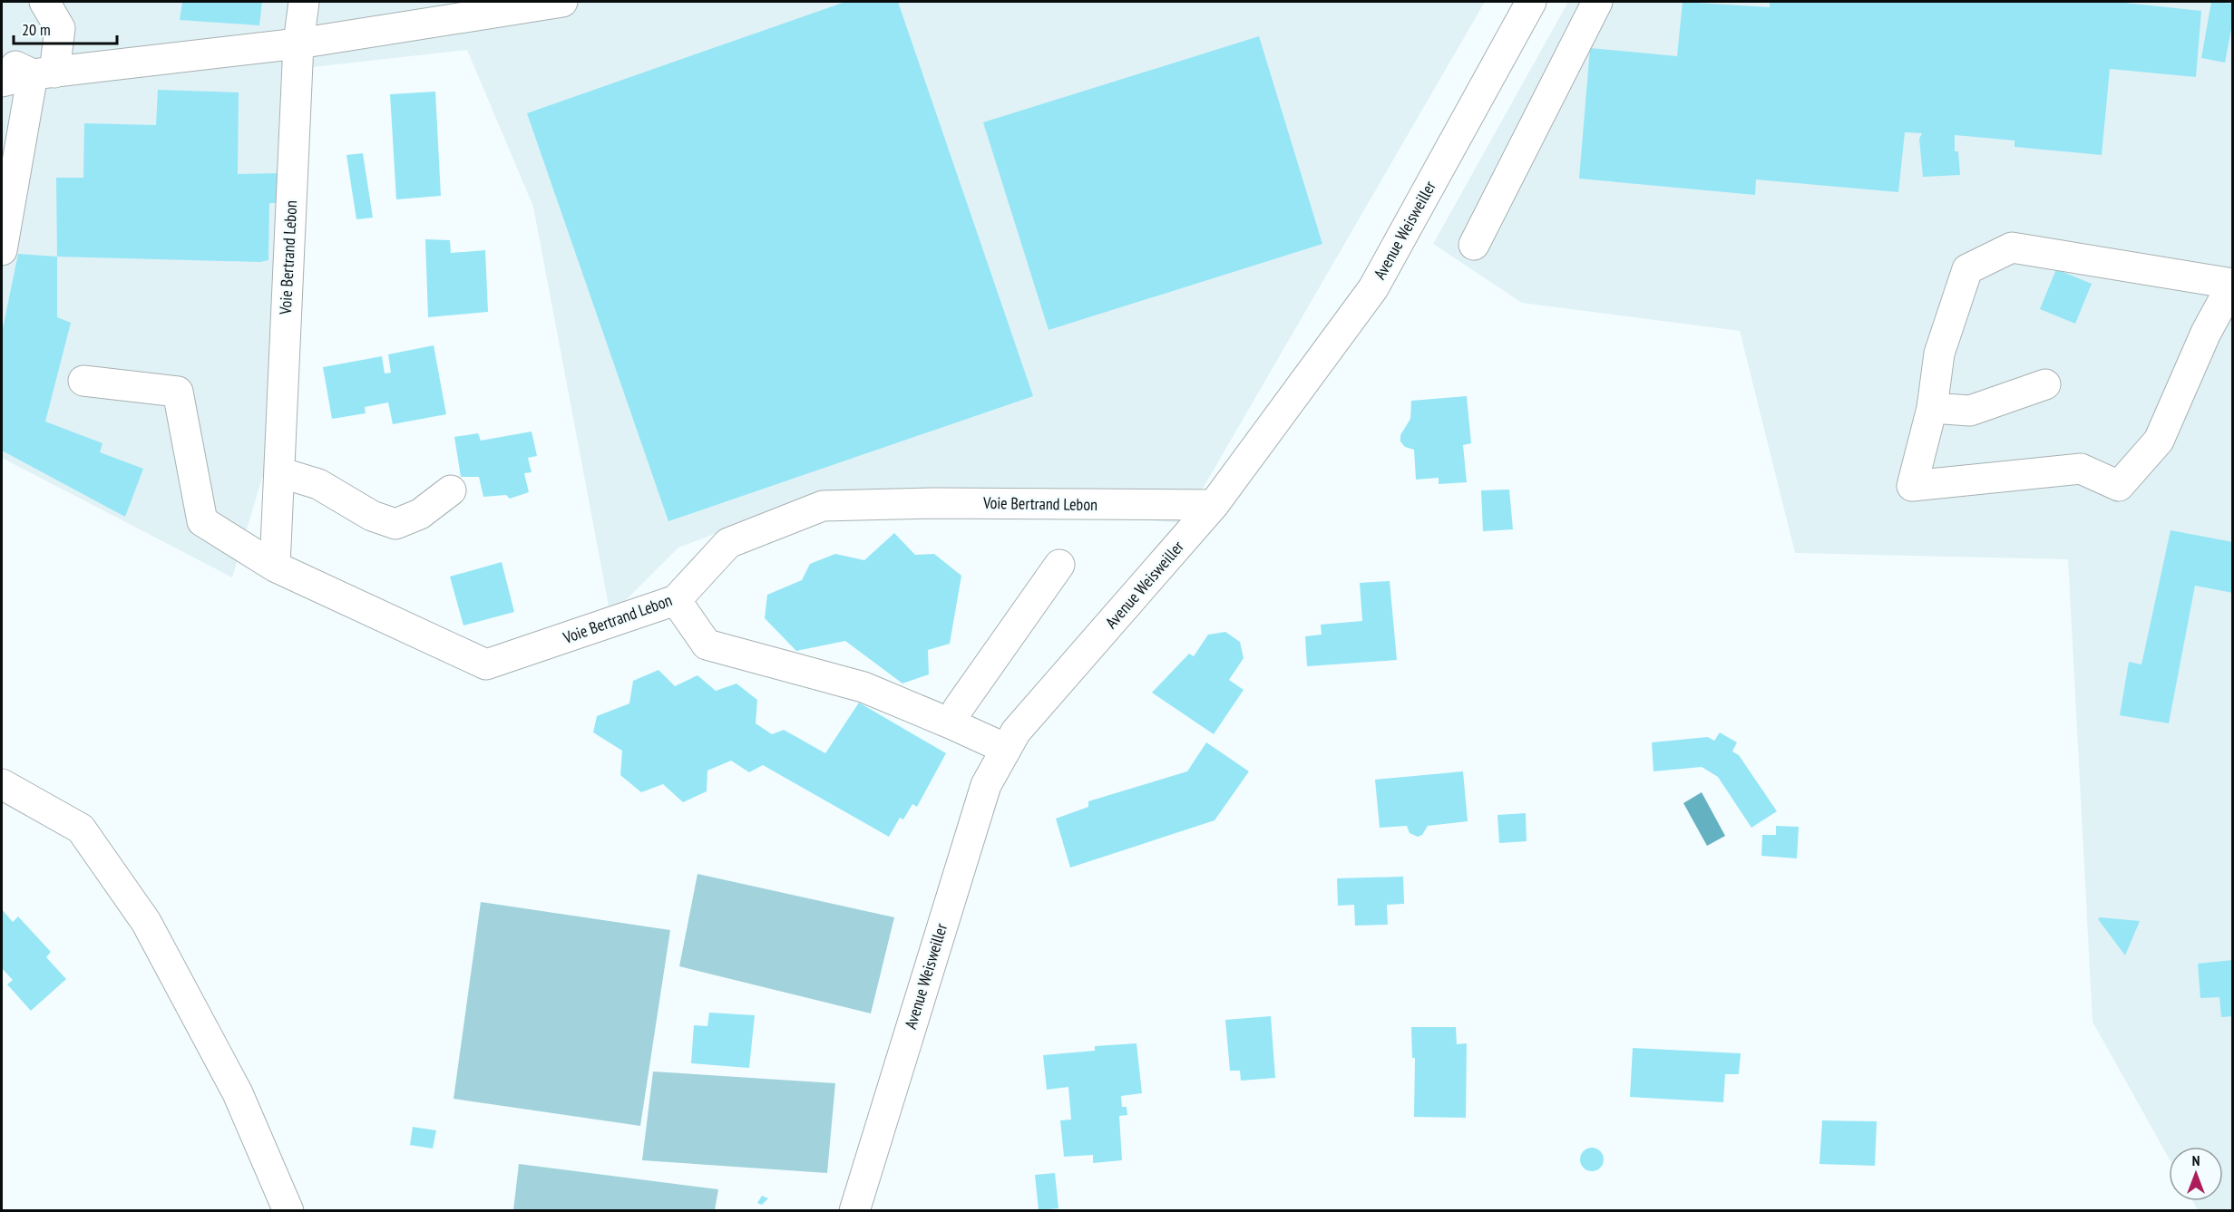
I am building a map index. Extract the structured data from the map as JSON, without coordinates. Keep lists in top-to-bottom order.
{
  "streets": {
    "street": ["Avenue Weisweiller", "Voie Bertrand Lebon"]
  },
  "crossings": [
    ["Avenue Weisweiller", "Voie Bertrand Lebon"]
  ],
  "scale_bar": "20 m",
  "north": "top"
}
